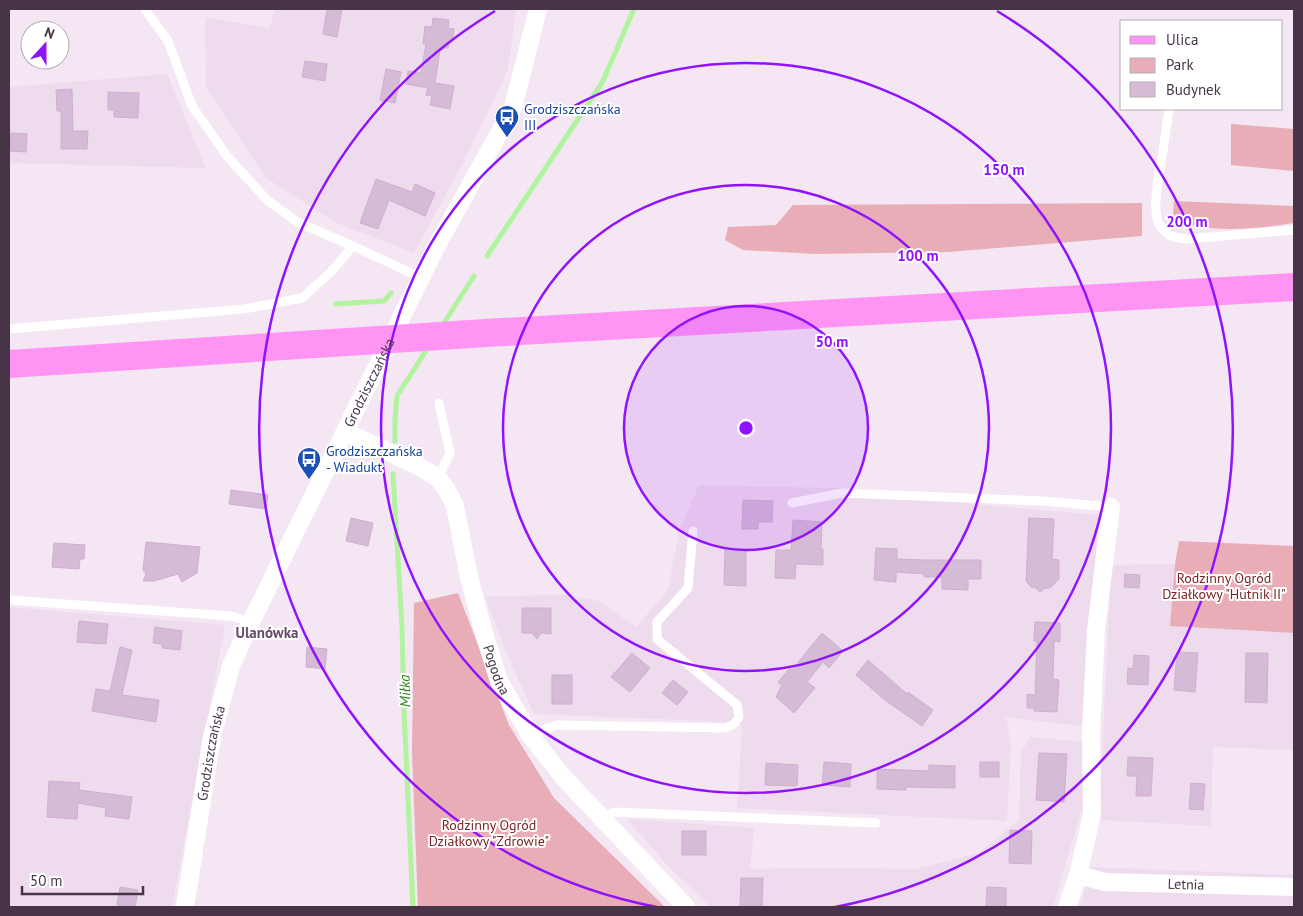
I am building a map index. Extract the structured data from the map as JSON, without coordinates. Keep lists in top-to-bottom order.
{
  "streets": {
    "street": ["Grodziszczańska", "Pogodna", "Letnia"]
  },
  "crossings": [
    ["Grodziszczańska", "Pogodna"]
  ],
  "districts": ["Ulanówka"],
  "water": ["Miłka"],
  "parks": ["Rodzinny Ogród Działkowy \"Hutnik II\"", "Rodzinny Ogród Działkowy \"Zdrowie\""],
  "places": {
    "bus stop": ["Grodziszczańska III", "Grodziszczańska - Wiadukt"]
  },
  "legend": ["Ulica", "Park", "Budynek"],
  "scale_bar": "50 m",
  "north": "top",
  "rings": [
    "150 m",
    "200 m",
    "100 m",
    "50 m"
  ]
}
